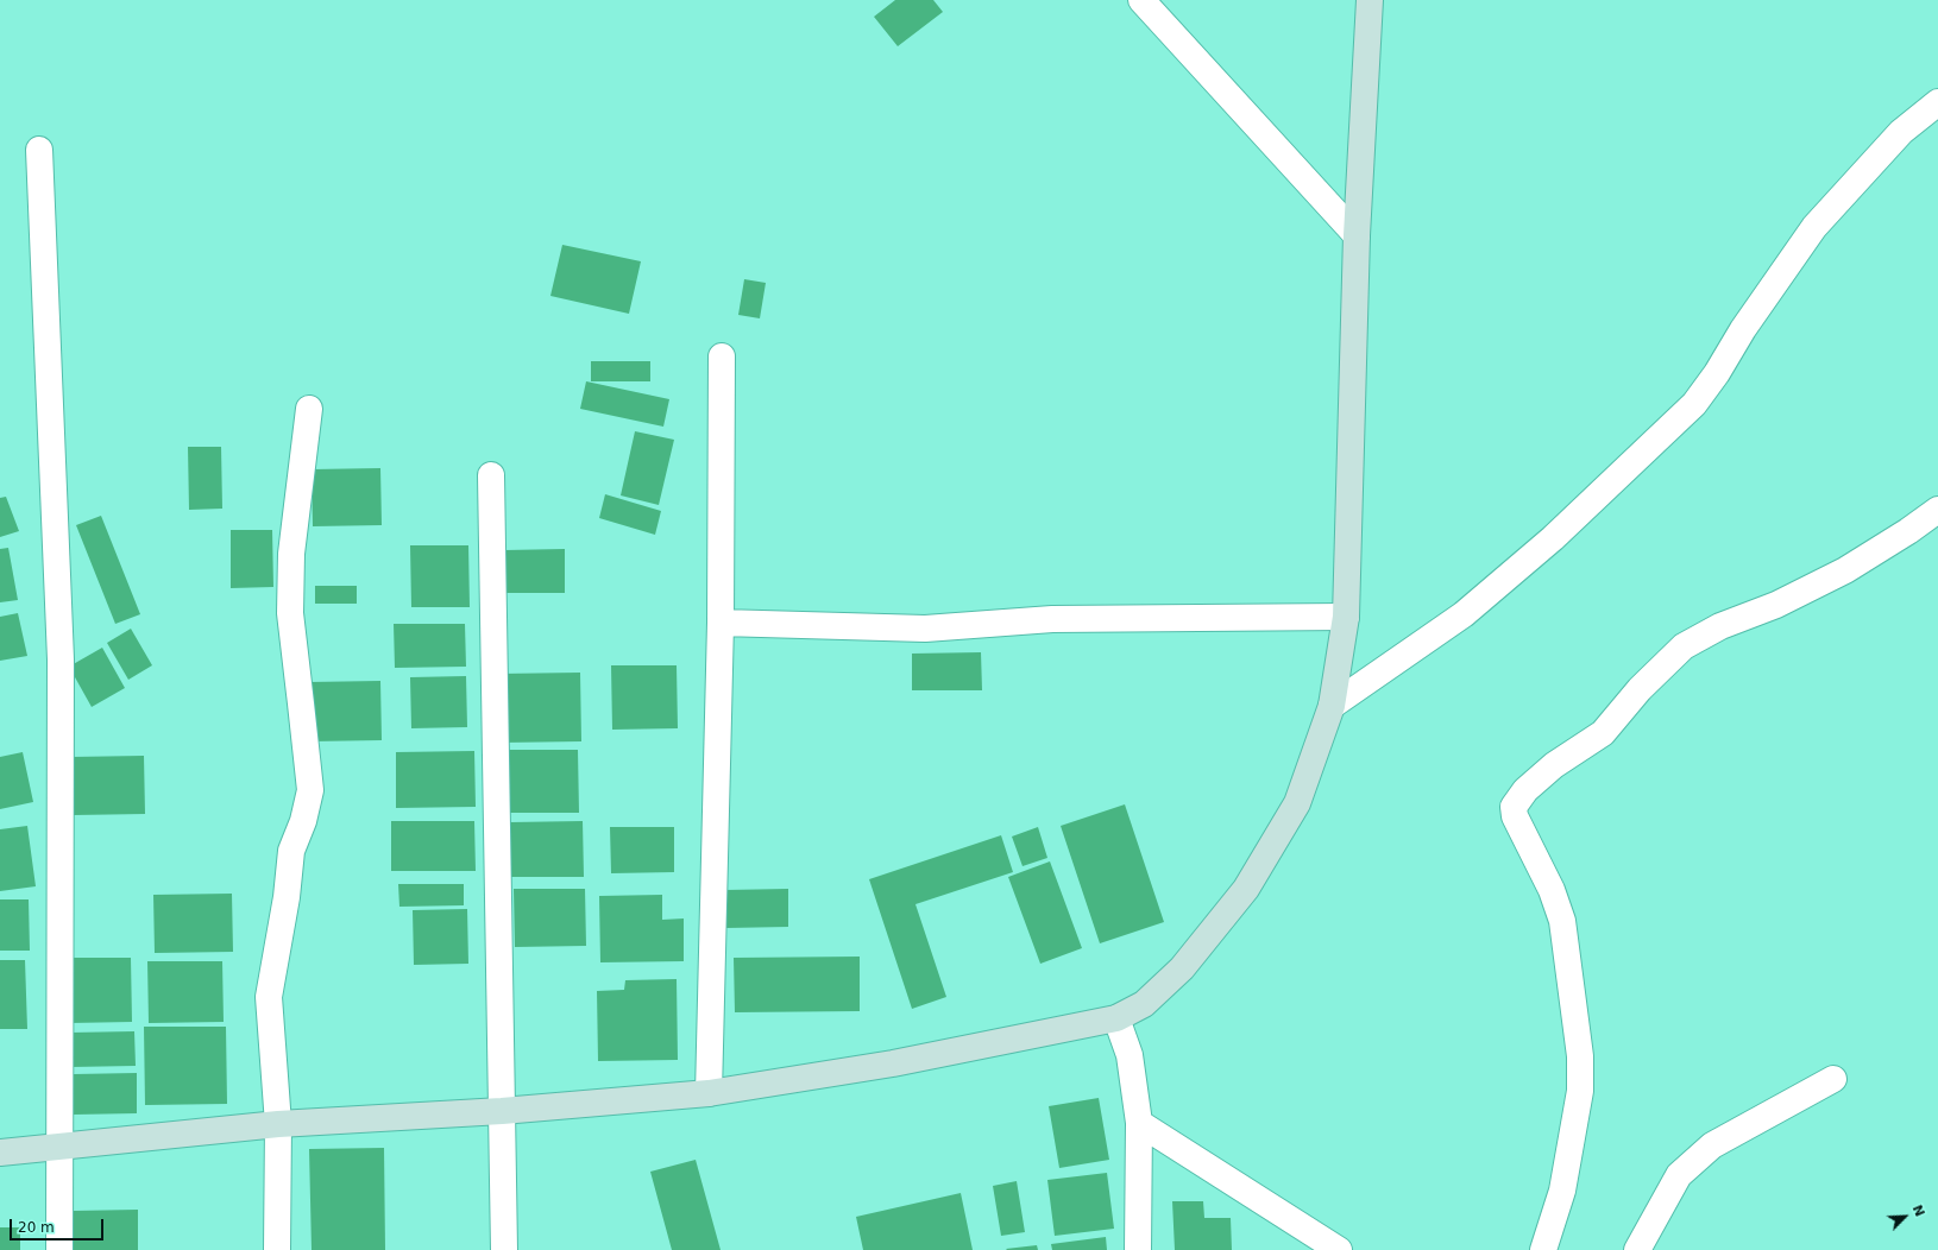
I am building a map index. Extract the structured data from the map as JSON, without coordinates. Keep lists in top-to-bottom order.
{
  "scale_bar": "20 m",
  "north": "top right"
}
